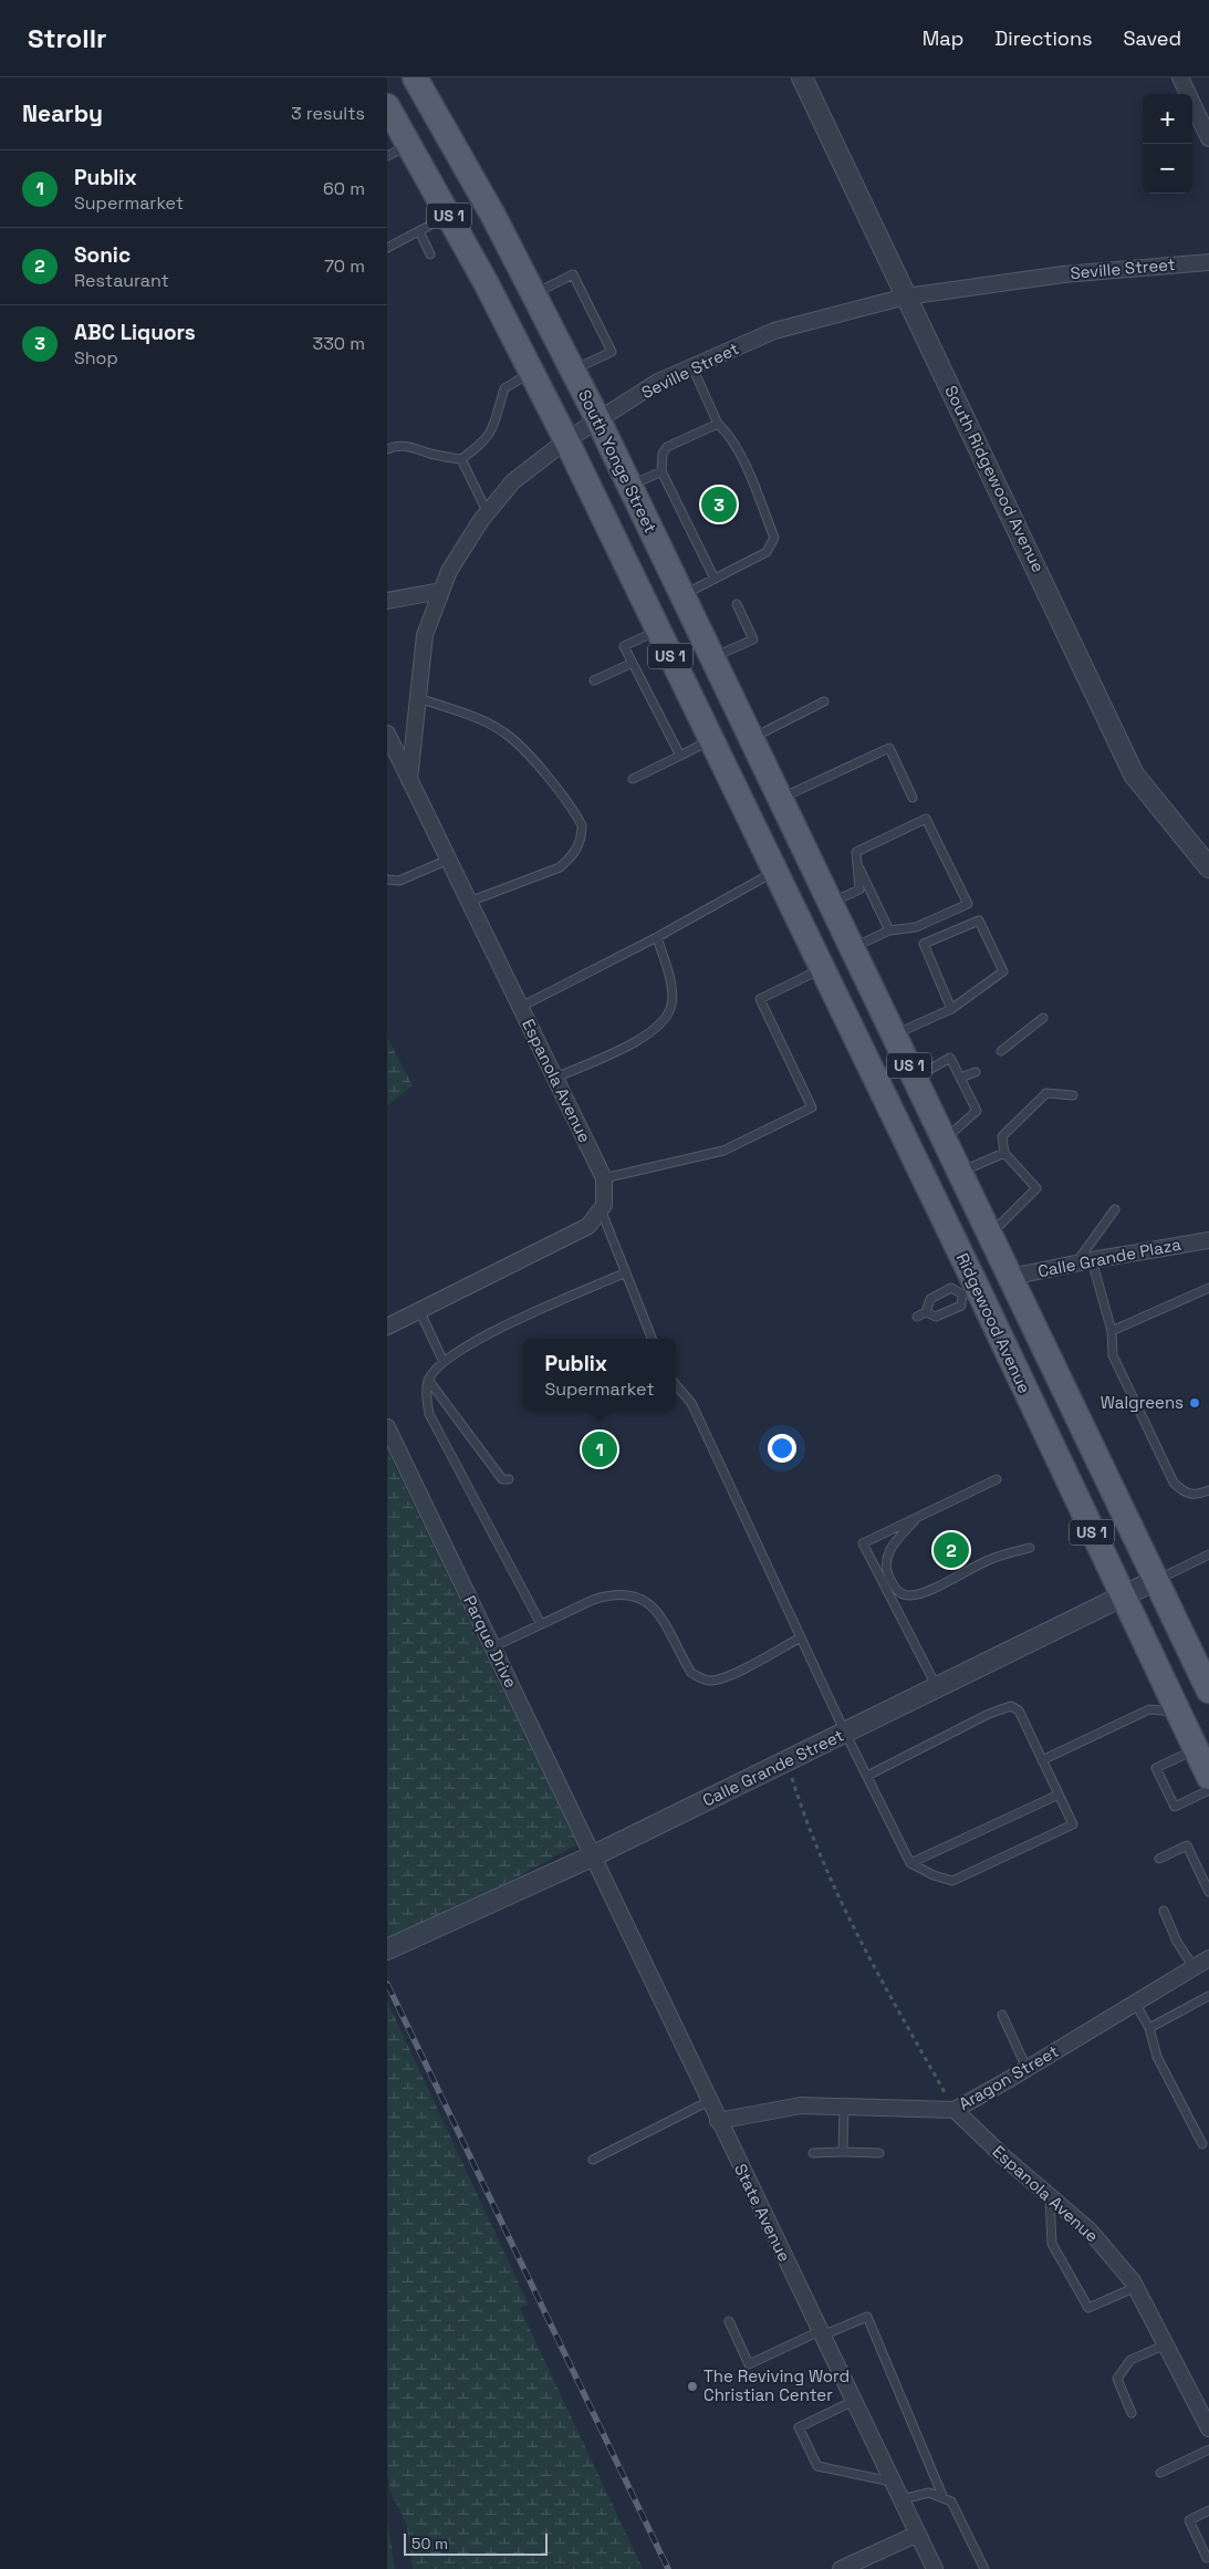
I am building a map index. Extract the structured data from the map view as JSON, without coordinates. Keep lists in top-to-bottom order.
{
  "streets": {
    "main road": ["US 1", "South Yonge Street", "Ridgewood Avenue"],
    "street": [
      "Seville Street",
      "South Ridgewood Avenue",
      "Espanola Avenue",
      "Calle Grande Plaza",
      "Parque Drive",
      "Calle Grande Street",
      "Aragon Street",
      "State Avenue"
    ]
  },
  "crossings": [
    ["US 1", "Seville Street"],
    ["US 1", "South Yonge Street"],
    ["US 1", "Calle Grande Plaza"],
    ["US 1", "Ridgewood Avenue"],
    ["US 1", "Calle Grande Street"],
    ["Seville Street", "South Yonge Street"],
    ["Seville Street", "South Ridgewood Avenue"],
    ["Seville Street", "Espanola Avenue"],
    ["Espanola Avenue", "Aragon Street"],
    ["Ridgewood Avenue", "Calle Grande Street"],
    ["Parque Drive", "Calle Grande Street"],
    ["Parque Drive", "State Avenue"],
    ["Calle Grande Street", "State Avenue"],
    ["Aragon Street", "State Avenue"]
  ],
  "places": ["Walgreens", "The Reviving Word Christian Center"],
  "scale_bar": "50 m",
  "page": {
    "header": "Strollr",
    "nav": ["Map", "Directions", "Saved"],
    "heading": ["Nearby", "3 results"],
    "map_buttons": ["+", "−"],
    "list": [
      {
        "mark": "1",
        "name": "Publix",
        "note": "Supermarket",
        "value": "60 m"
      },
      {
        "mark": "2",
        "name": "Sonic",
        "note": "Restaurant",
        "value": "70 m"
      },
      {
        "mark": "3",
        "name": "ABC Liquors",
        "note": "Shop",
        "value": "330 m"
      }
    ],
    "pins": ["3", "1", "2"],
    "popup": ["Publix", "Supermarket"],
    "scale": "50 m"
  }
}
